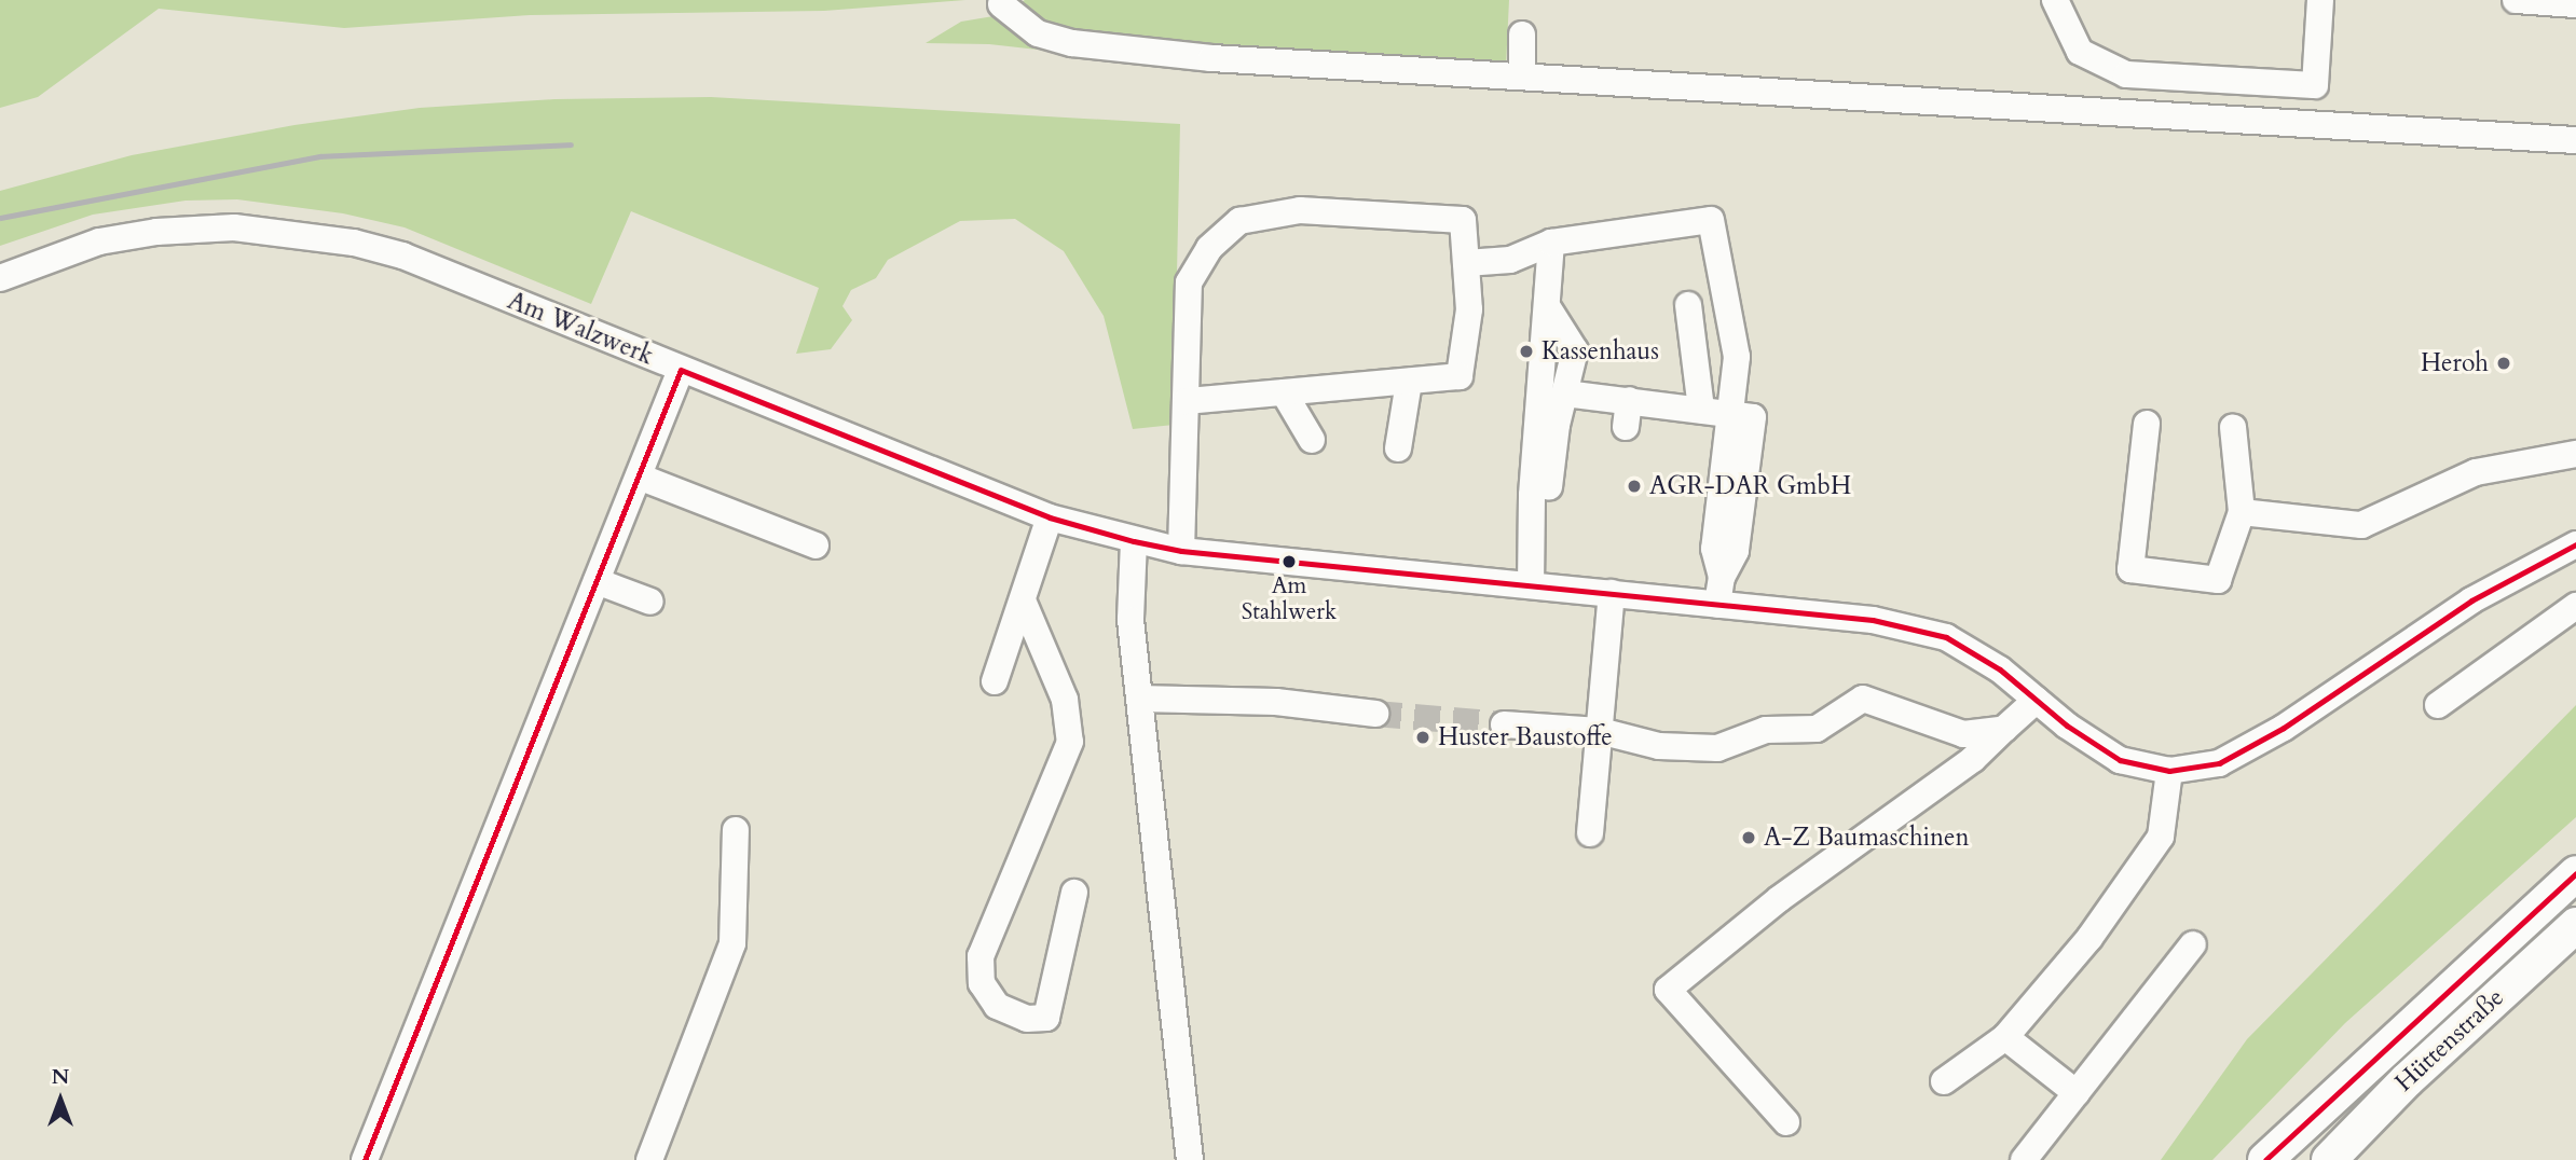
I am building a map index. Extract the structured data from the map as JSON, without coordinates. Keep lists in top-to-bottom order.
{
  "streets": {
    "main road": ["Hüttenstraße"],
    "street": ["Am Walzwerk"]
  },
  "places": [
    "Kassenhaus",
    "Heroh",
    "AGR-DAR GmbH",
    "Am Stahlwerk",
    "Huster Baustoffe",
    "A-Z Baumaschinen"
  ],
  "north": "top"
}
